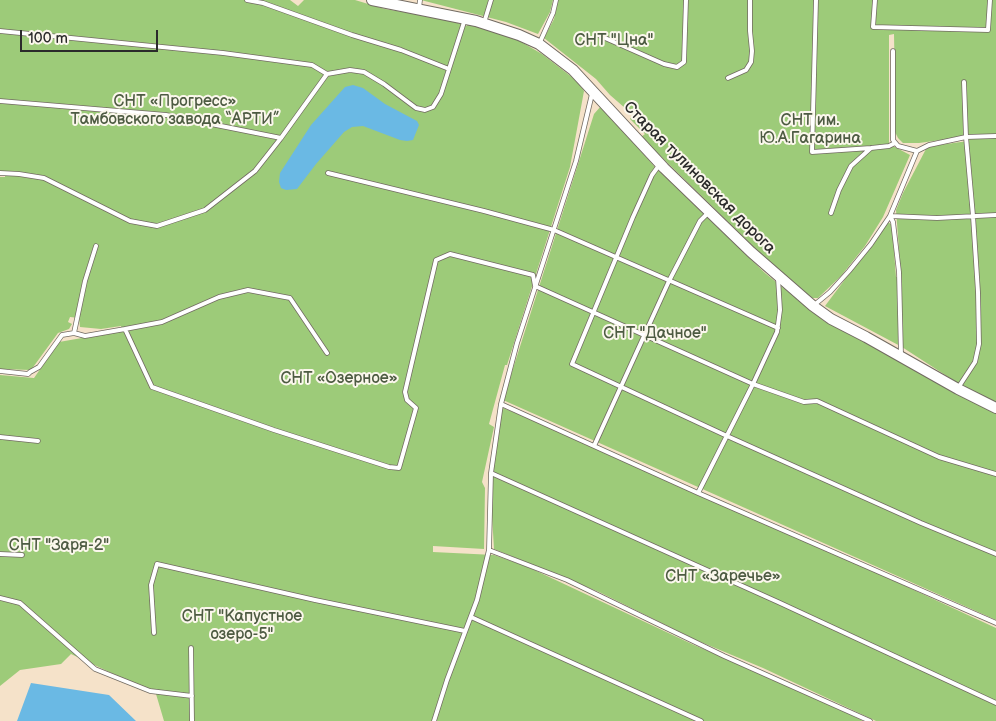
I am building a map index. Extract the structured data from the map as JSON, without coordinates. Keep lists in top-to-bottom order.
{
  "streets": {
    "street": ["Старая тулиновская дорога"]
  },
  "parks": [
    "СНТ \"Цна\"",
    "СНТ «Прогресс» Тамбовского завода “АРТИ”",
    "СНТ им. Ю.А.Гагарина",
    "СНТ \"Дачное\"",
    "СНТ «Озерное»",
    "СНТ \"Заря-2\"",
    "СНТ «Заречье»",
    "СНТ \"Капустное озеро-5\""
  ],
  "scale_bar": "100 m"
}
